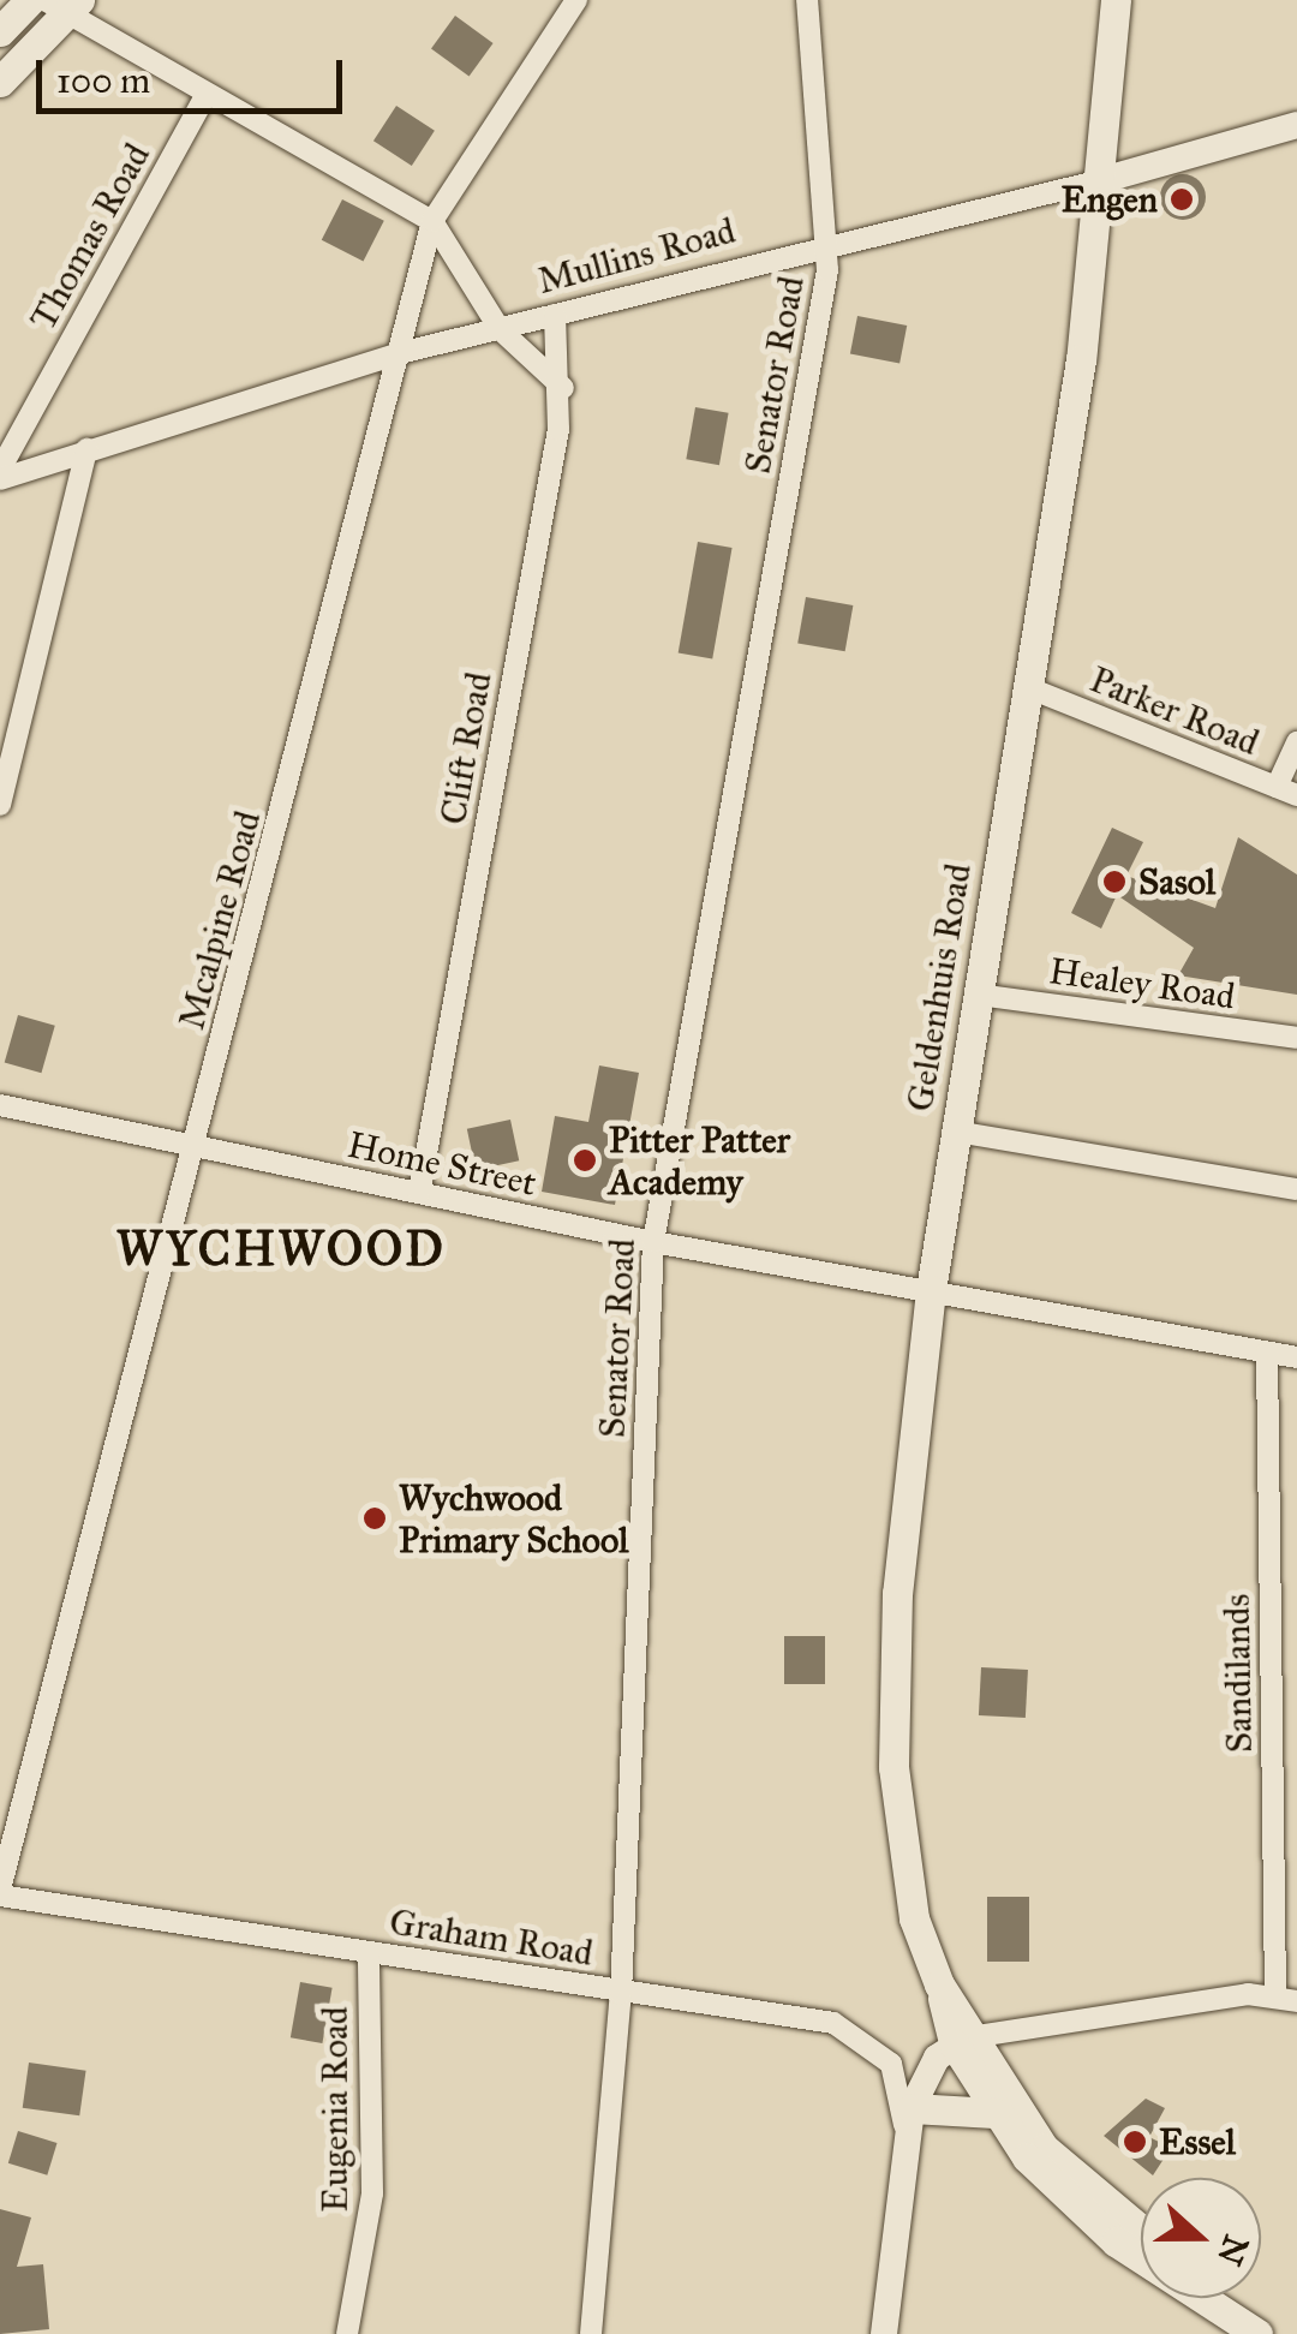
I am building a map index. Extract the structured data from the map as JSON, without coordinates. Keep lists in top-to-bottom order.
{
  "streets": {
    "main road": ["Geldenhuis Road"],
    "street": [
      "Thomas Road",
      "Mullins Road",
      "Senator Road",
      "Parker Road",
      "Clift Road",
      "Mcalpine Road",
      "Healey Road",
      "Home Street",
      "Sandilands",
      "Graham Road",
      "Eugenia Road"
    ]
  },
  "crossings": [
    ["Mullins Road", "Senator Road"],
    ["Mullins Road", "Clift Road"],
    ["Mullins Road", "Mcalpine Road"],
    ["Mullins Road", "Geldenhuis Road"],
    ["Senator Road", "Home Street"],
    ["Senator Road", "Graham Road"],
    ["Parker Road", "Geldenhuis Road"],
    ["Clift Road", "Home Street"],
    ["Mcalpine Road", "Home Street"],
    ["Mcalpine Road", "Graham Road"],
    ["Healey Road", "Geldenhuis Road"],
    ["Geldenhuis Road", "Home Street"],
    ["Home Street", "Sandilands"],
    ["Graham Road", "Eugenia Road"]
  ],
  "districts": ["WYCHWOOD"],
  "places": [
    "Engen",
    "Sasol",
    "Pitter Patter Academy",
    "Wychwood Primary School",
    "Essel"
  ],
  "scale_bar": "100 m",
  "north": "right"
}
